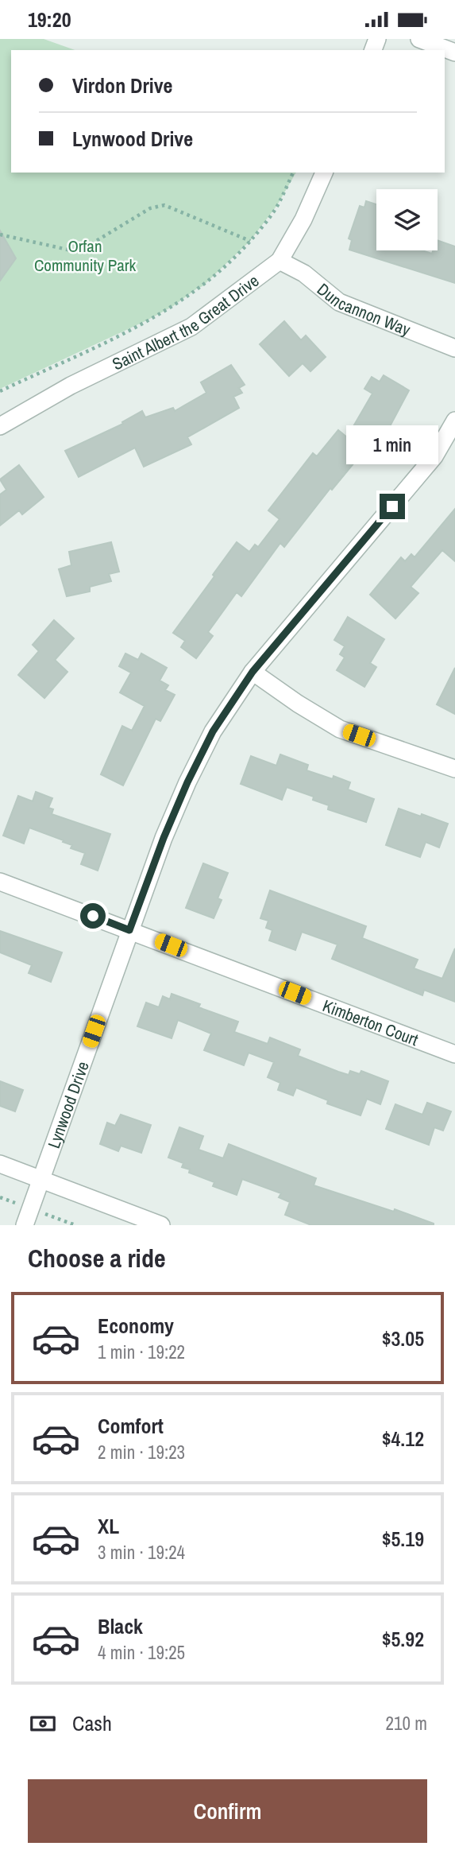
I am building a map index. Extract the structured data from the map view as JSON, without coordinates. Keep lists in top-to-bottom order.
{
  "streets": {
    "street": [
      "Duncannon Way",
      "Saint Albert the Great Drive",
      "Kimberton Court",
      "Lynwood Drive"
    ]
  },
  "crossings": [
    ["Duncannon Way", "Saint Albert the Great Drive"],
    ["Kimberton Court", "Lynwood Drive"]
  ],
  "parks": ["Orfan Community Park"],
  "page": {
    "status": "19:20",
    "banner": ["Virdon Drive", "Lynwood Drive"],
    "bubble": "1 min",
    "heading": "Choose a ride",
    "list": [
      {
        "name": "Economy",
        "note": "1 min · 19:22",
        "value": "$3.05"
      },
      {
        "name": "Comfort",
        "note": "2 min · 19:23",
        "value": "$4.12"
      },
      {
        "name": "XL",
        "note": "3 min · 19:24",
        "value": "$5.19"
      },
      {
        "name": "Black",
        "note": "4 min · 19:25",
        "value": "$5.92"
      }
    ],
    "pay": ["Cash", "210 m"],
    "buttons": "Confirm"
  }
}
